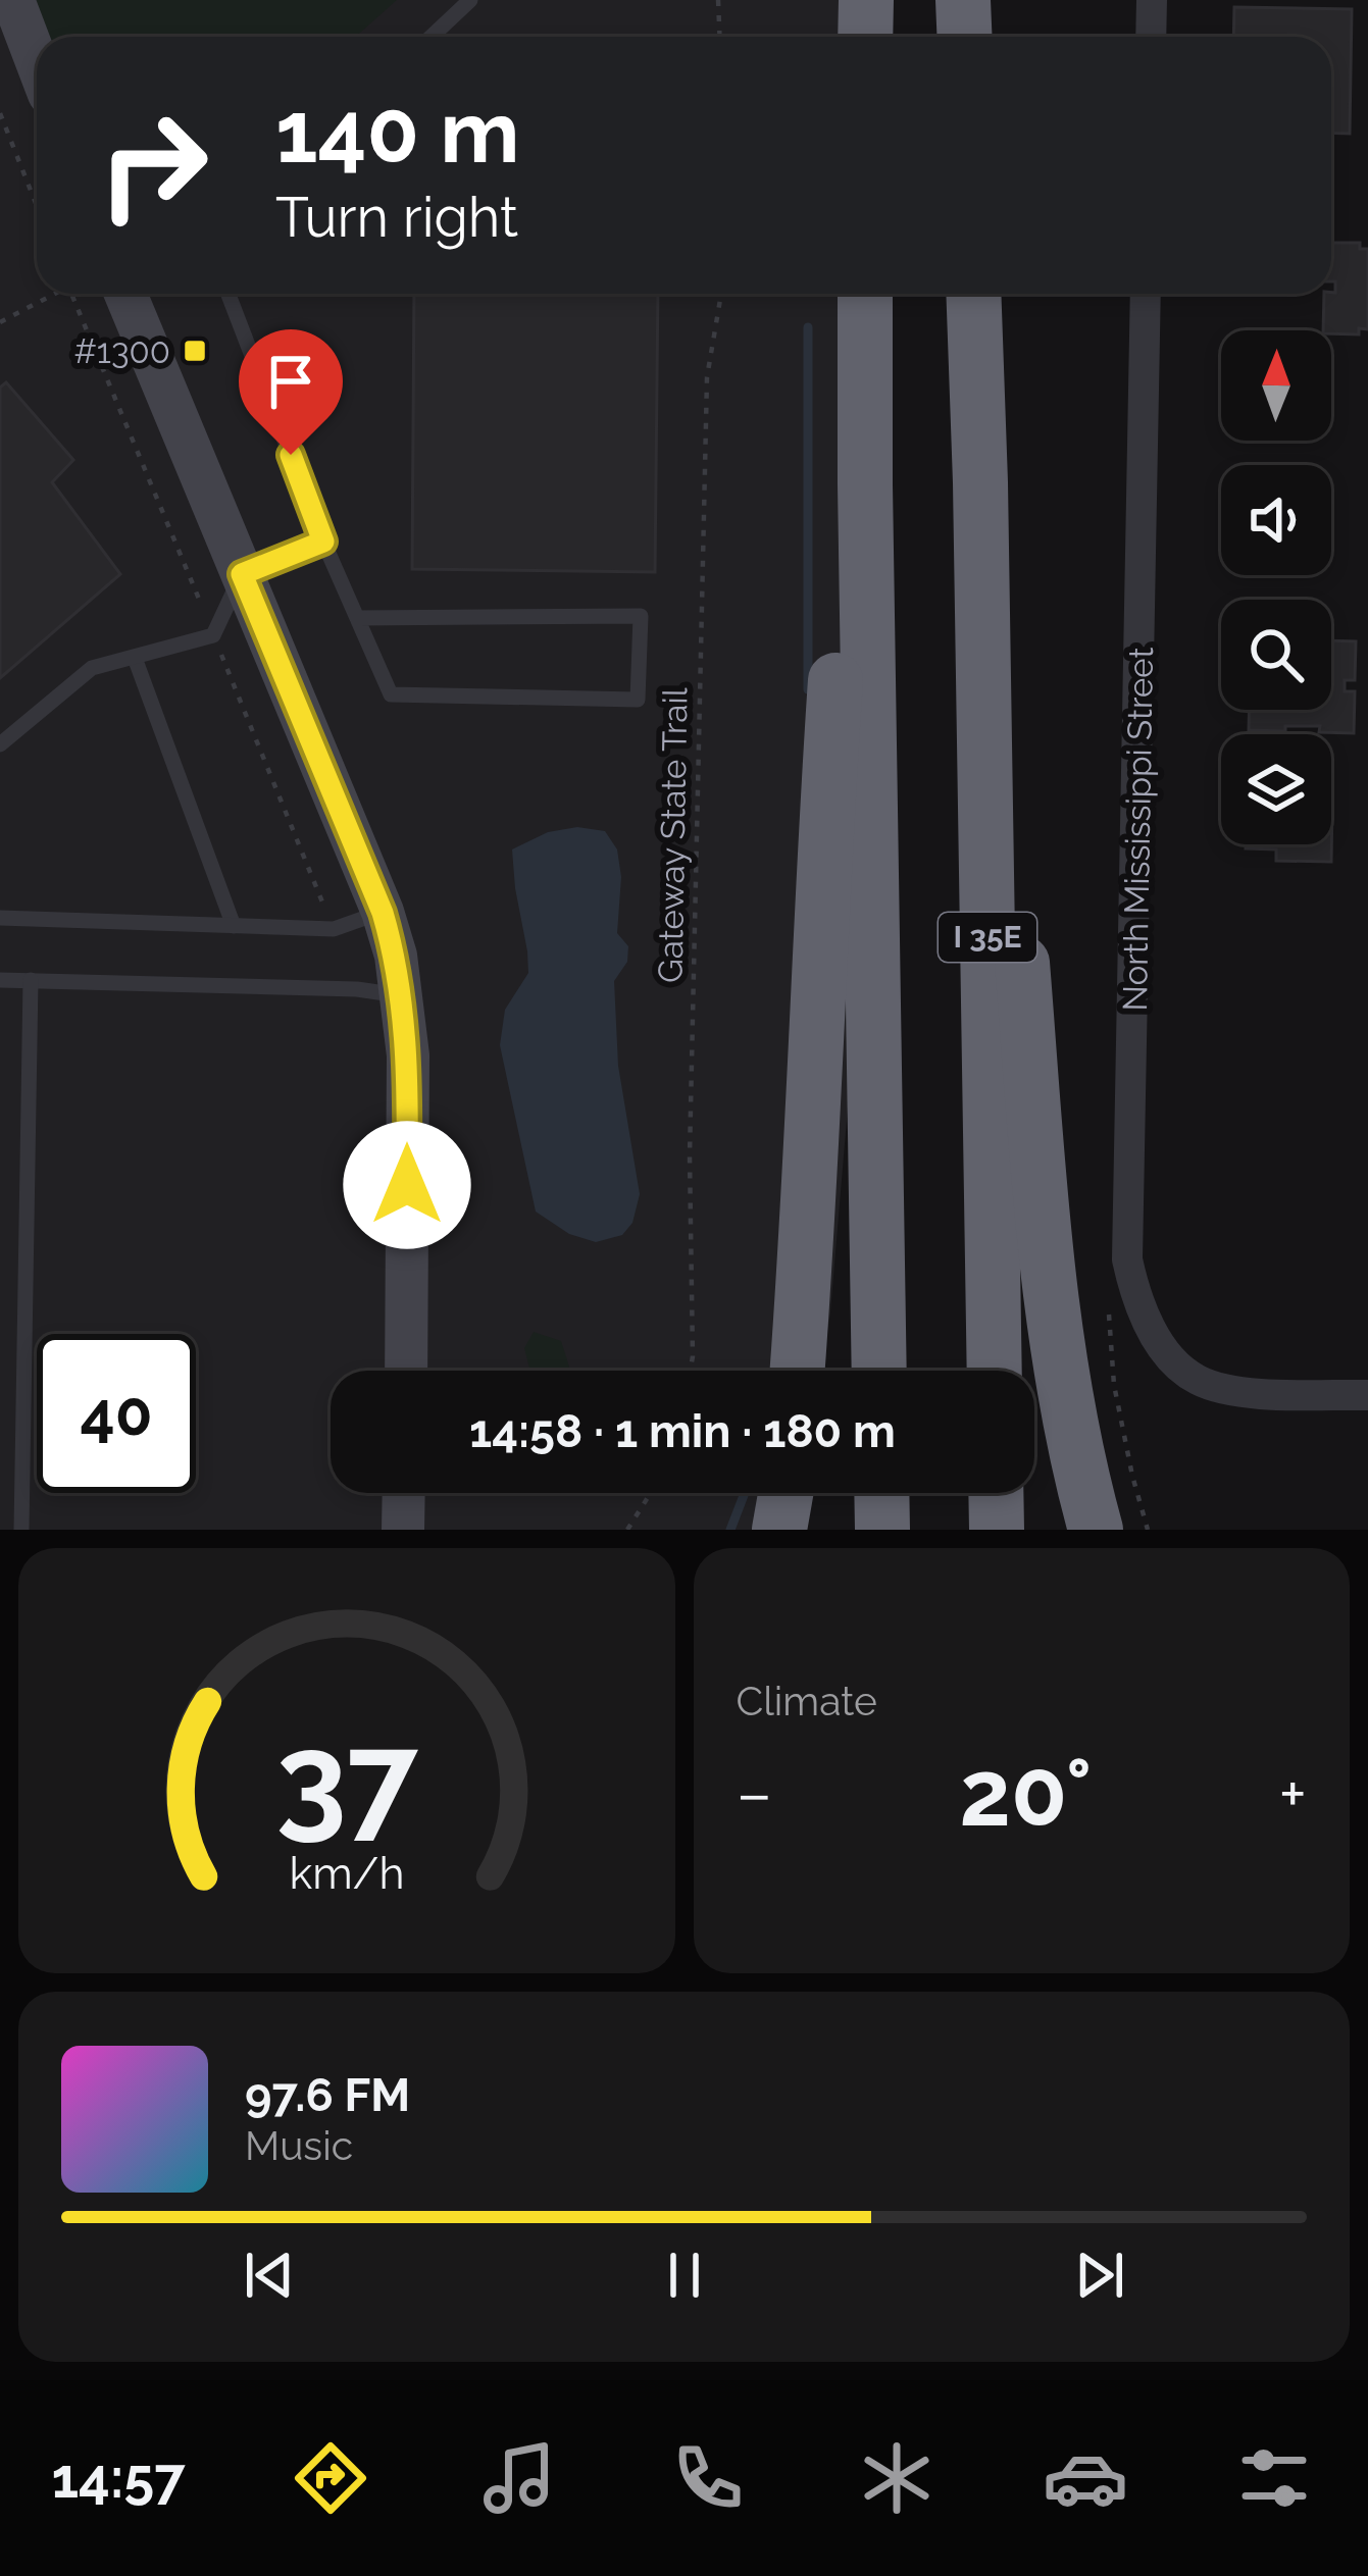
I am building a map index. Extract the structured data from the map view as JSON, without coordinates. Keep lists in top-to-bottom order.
{
  "streets": {
    "highway": ["I 35E"],
    "street": ["North Mississippi Street"],
    "path": ["Gateway State Trail"]
  },
  "places": {
    "transit": ["#1300"]
  },
  "north": "top",
  "page": {
    "turn": ["140 m", "Turn right"],
    "limit": "40",
    "trip": "14:58 · 1 min · 180 m",
    "tile": "Climate",
    "heat": ["−", "20°", "+"],
    "song": ["97.6 FM", "Music"],
    "tabs": "14:57",
    "gauge": ["37", "km/h"]
  }
}
